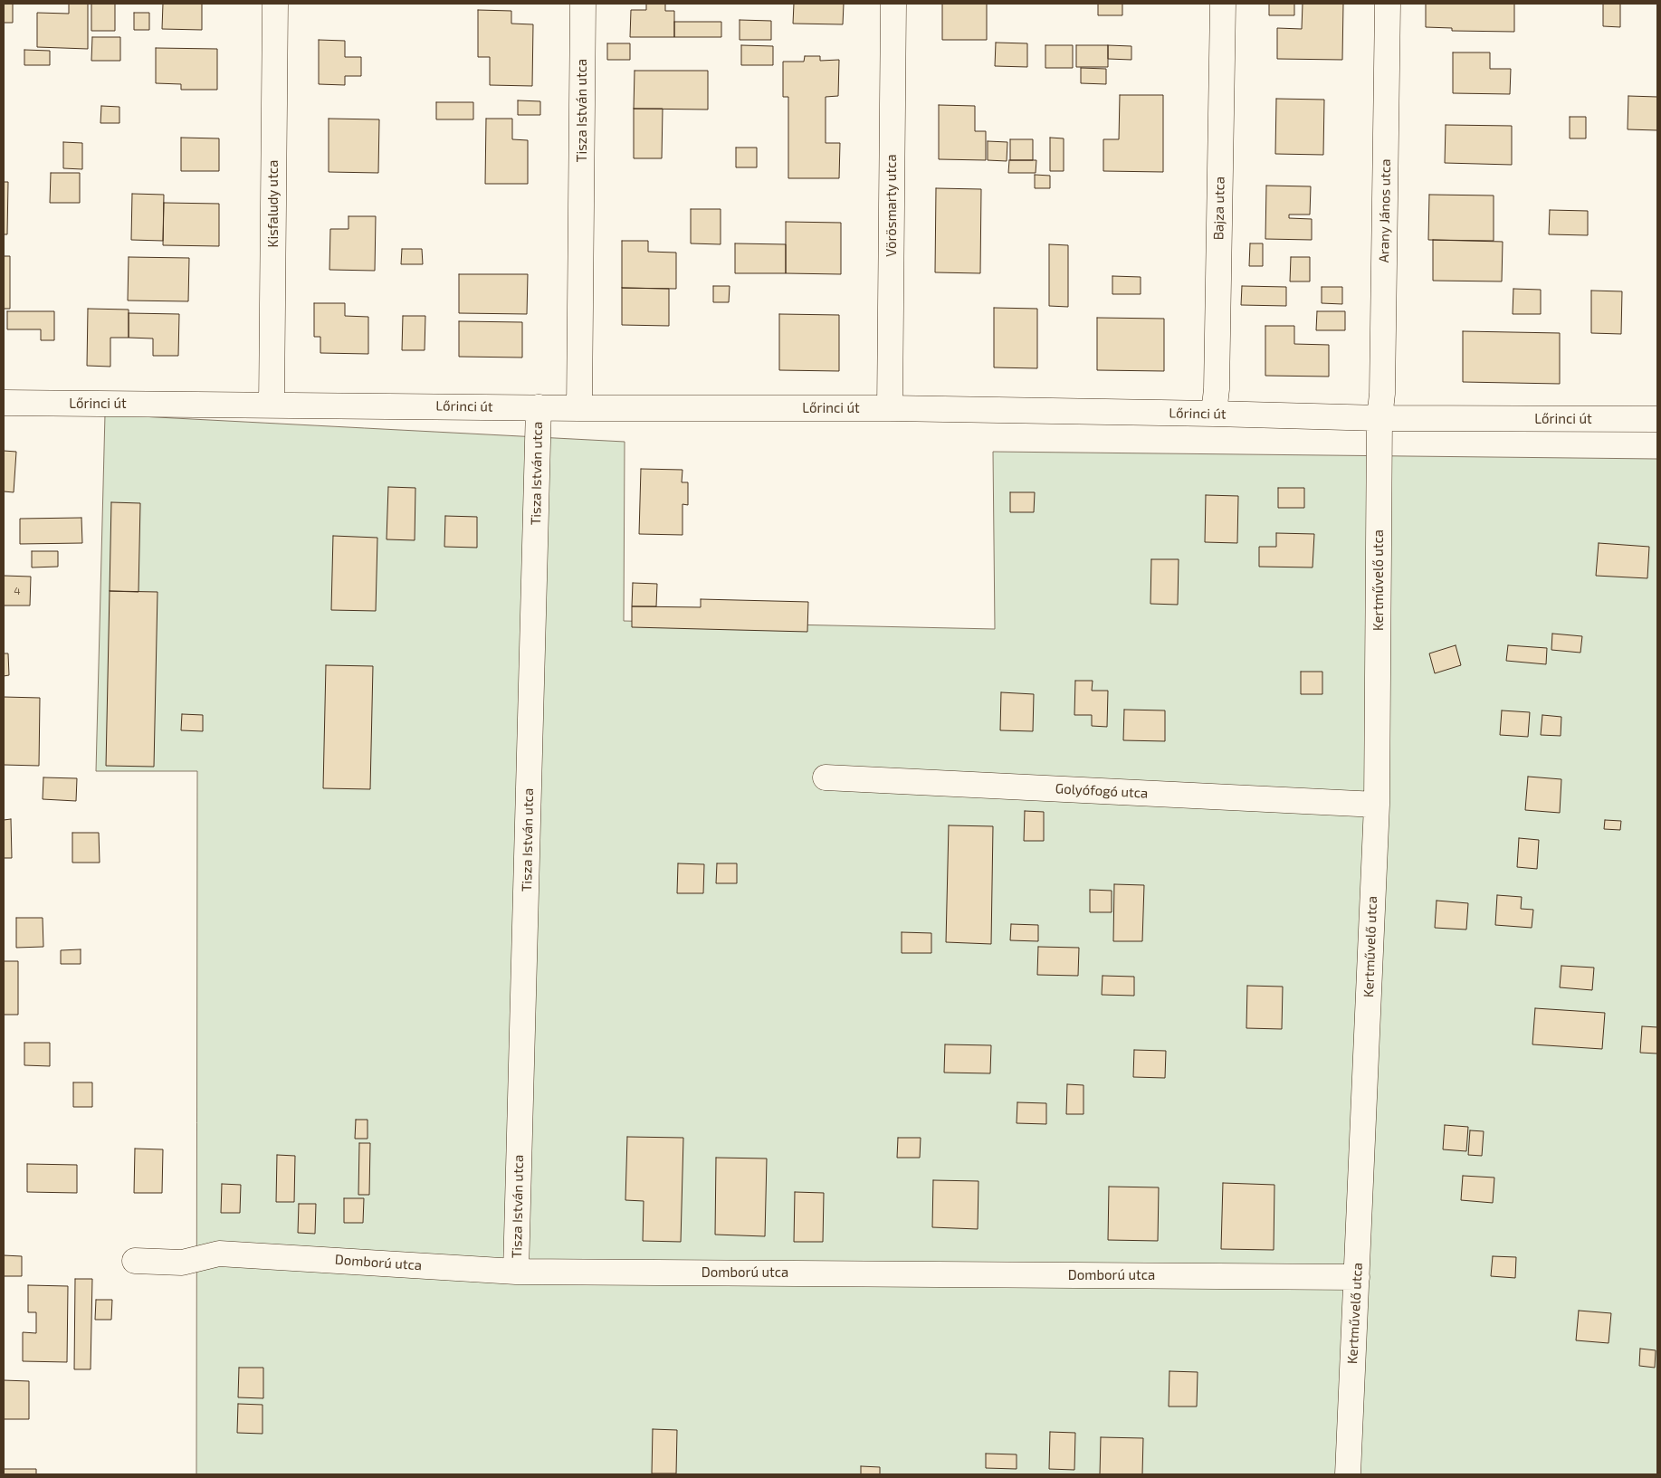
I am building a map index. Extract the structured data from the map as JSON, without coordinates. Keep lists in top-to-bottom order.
{
  "streets": {
    "street": [
      "Tisza István utca",
      "Kisfaludy utca",
      "Vörösmarty utca",
      "Bajza utca",
      "Arany János utca",
      "Lőrinci út",
      "Kertművelő utca",
      "Golyófogó utca",
      "Domború utca"
    ]
  },
  "crossings": [
    ["Tisza István utca", "Lőrinci út"],
    ["Tisza István utca", "Domború utca"],
    ["Kisfaludy utca", "Lőrinci út"],
    ["Vörösmarty utca", "Lőrinci út"],
    ["Bajza utca", "Lőrinci út"],
    ["Arany János utca", "Lőrinci út"],
    ["Arany János utca", "Kertművelő utca"],
    ["Lőrinci út", "Kertművelő utca"],
    ["Kertművelő utca", "Golyófogó utca"],
    ["Kertművelő utca", "Domború utca"]
  ],
  "house_numbers": ["4"]
}
